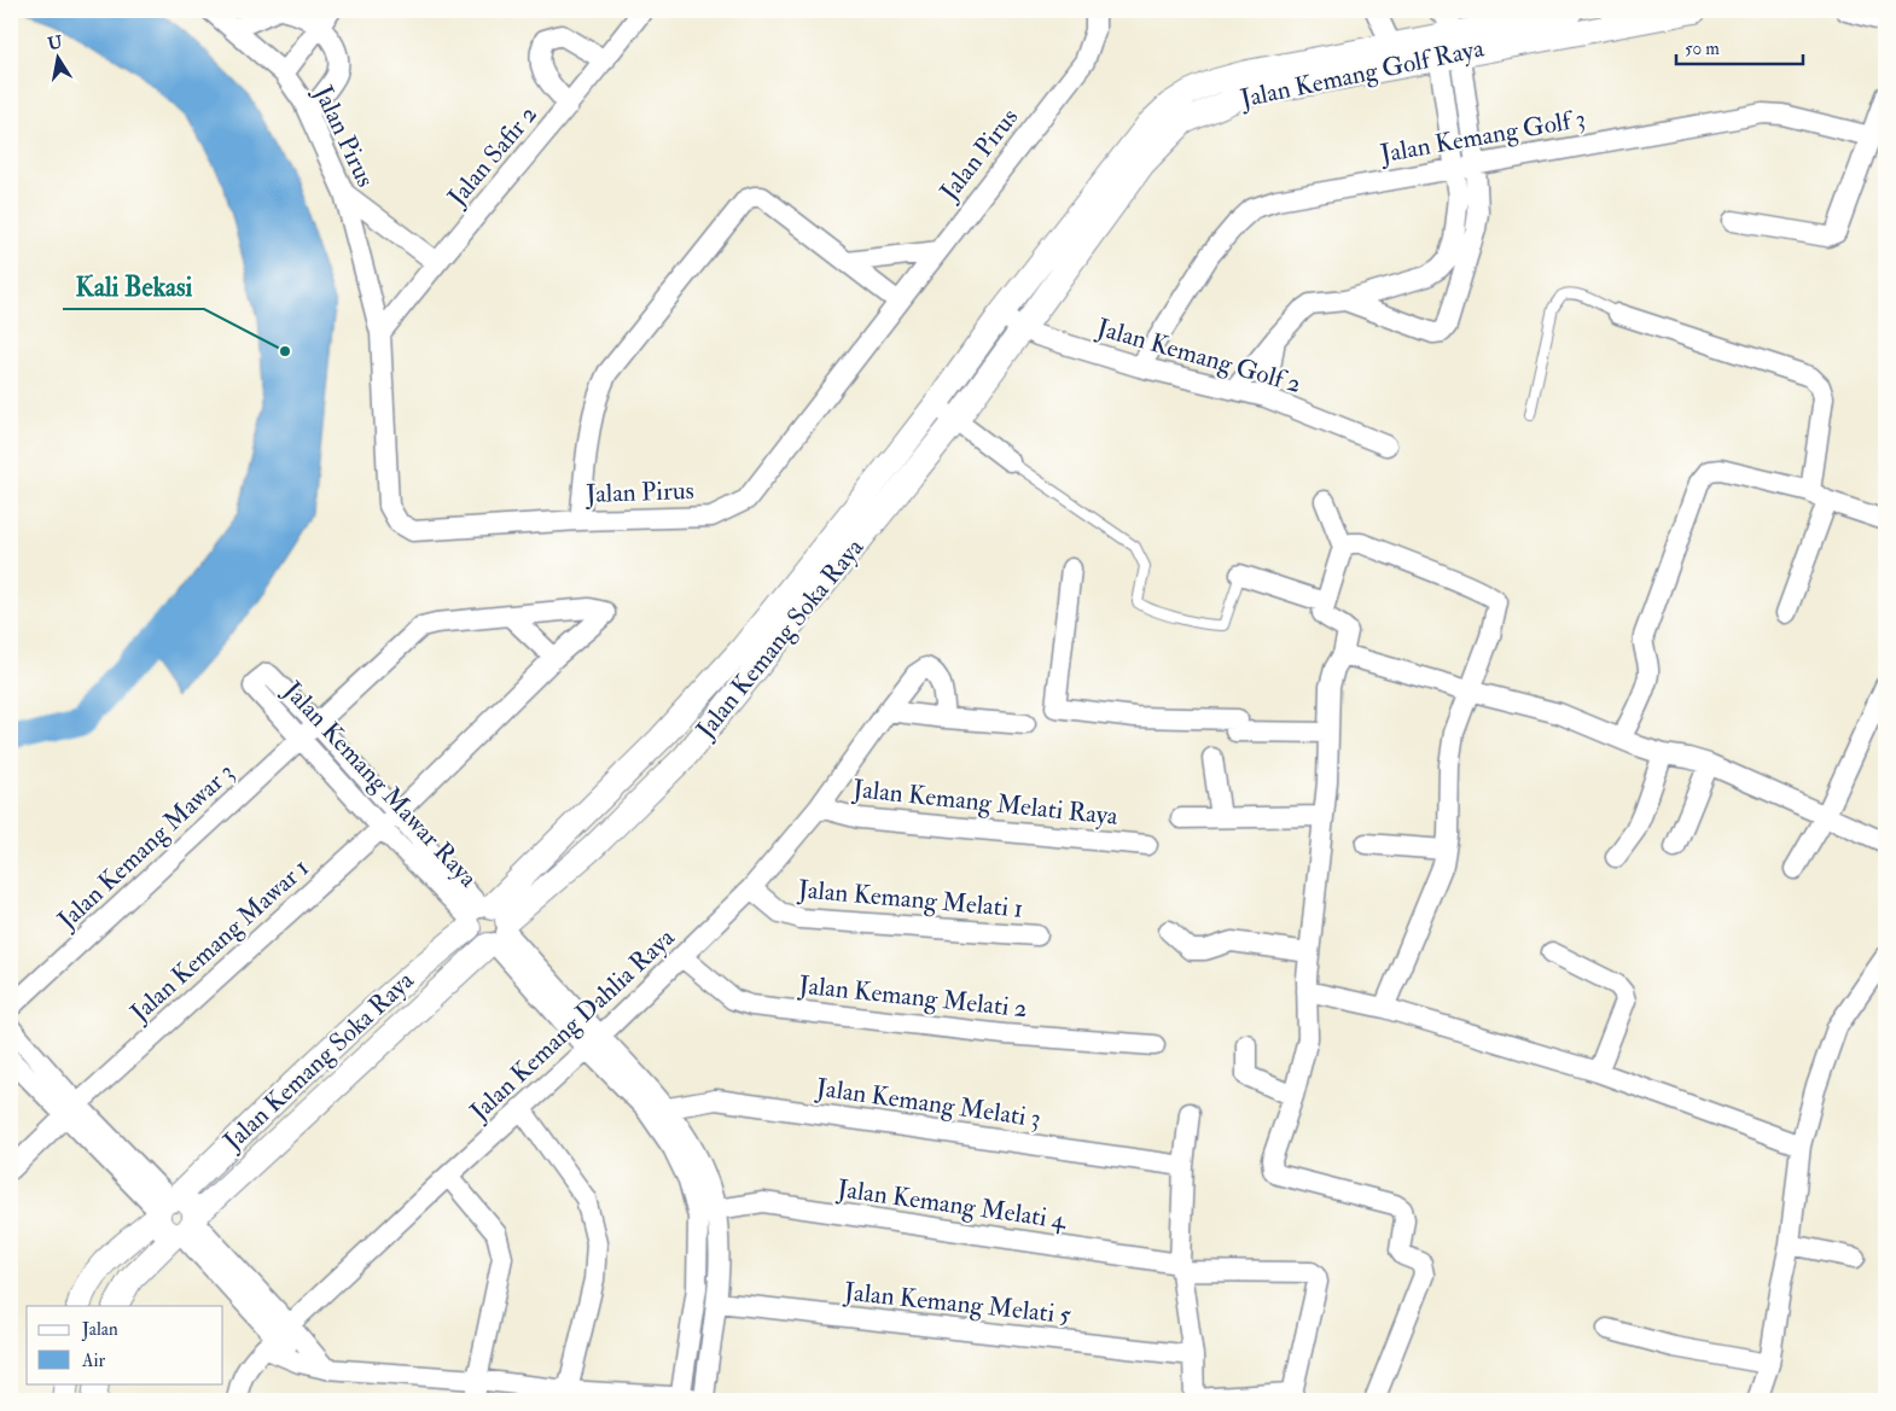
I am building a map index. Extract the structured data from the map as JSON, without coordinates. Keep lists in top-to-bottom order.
{
  "streets": {
    "street": [
      "Jalan Kemang Golf Raya",
      "Jalan Pirus",
      "Jalan Kemang Golf 3",
      "Jalan Safir 2",
      "Jalan Kemang Golf 2",
      "Jalan Kemang Soka Raya",
      "Jalan Kemang Mawar Raya",
      "Jalan Kemang Melati Raya",
      "Jalan Kemang Mawar 3",
      "Jalan Kemang Melati 1",
      "Jalan Kemang Mawar 1",
      "Jalan Kemang Melati 2",
      "Jalan Kemang Dahlia Raya",
      "Jalan Kemang Melati 3",
      "Jalan Kemang Melati 4",
      "Jalan Kemang Melati 5"
    ]
  },
  "crossings": [
    ["Jalan Kemang Golf Raya", "Jalan Kemang Golf 2"],
    ["Jalan Kemang Golf Raya", "Jalan Kemang Soka Raya"],
    ["Jalan Pirus", "Jalan Safir 2"],
    ["Jalan Kemang Golf 3", "Jalan Kemang Golf 2"],
    ["Jalan Kemang Golf 2", "Jalan Kemang Soka Raya"],
    ["Jalan Kemang Soka Raya", "Jalan Kemang Mawar Raya"],
    ["Jalan Kemang Mawar Raya", "Jalan Kemang Mawar 3"],
    ["Jalan Kemang Mawar Raya", "Jalan Kemang Mawar 1"],
    ["Jalan Kemang Mawar Raya", "Jalan Kemang Dahlia Raya"],
    ["Jalan Kemang Mawar Raya", "Jalan Kemang Melati 3"],
    ["Jalan Kemang Mawar Raya", "Jalan Kemang Melati 4"],
    ["Jalan Kemang Mawar Raya", "Jalan Kemang Melati 5"],
    ["Jalan Kemang Melati Raya", "Jalan Kemang Dahlia Raya"],
    ["Jalan Kemang Mawar 3", "Jalan Kemang Mawar 1"],
    ["Jalan Kemang Melati 1", "Jalan Kemang Dahlia Raya"],
    ["Jalan Kemang Melati 2", "Jalan Kemang Dahlia Raya"]
  ],
  "places": ["Kali Bekasi"],
  "legend": ["Jalan", "Air"],
  "scale_bar": "50 m",
  "north": "top"
}
